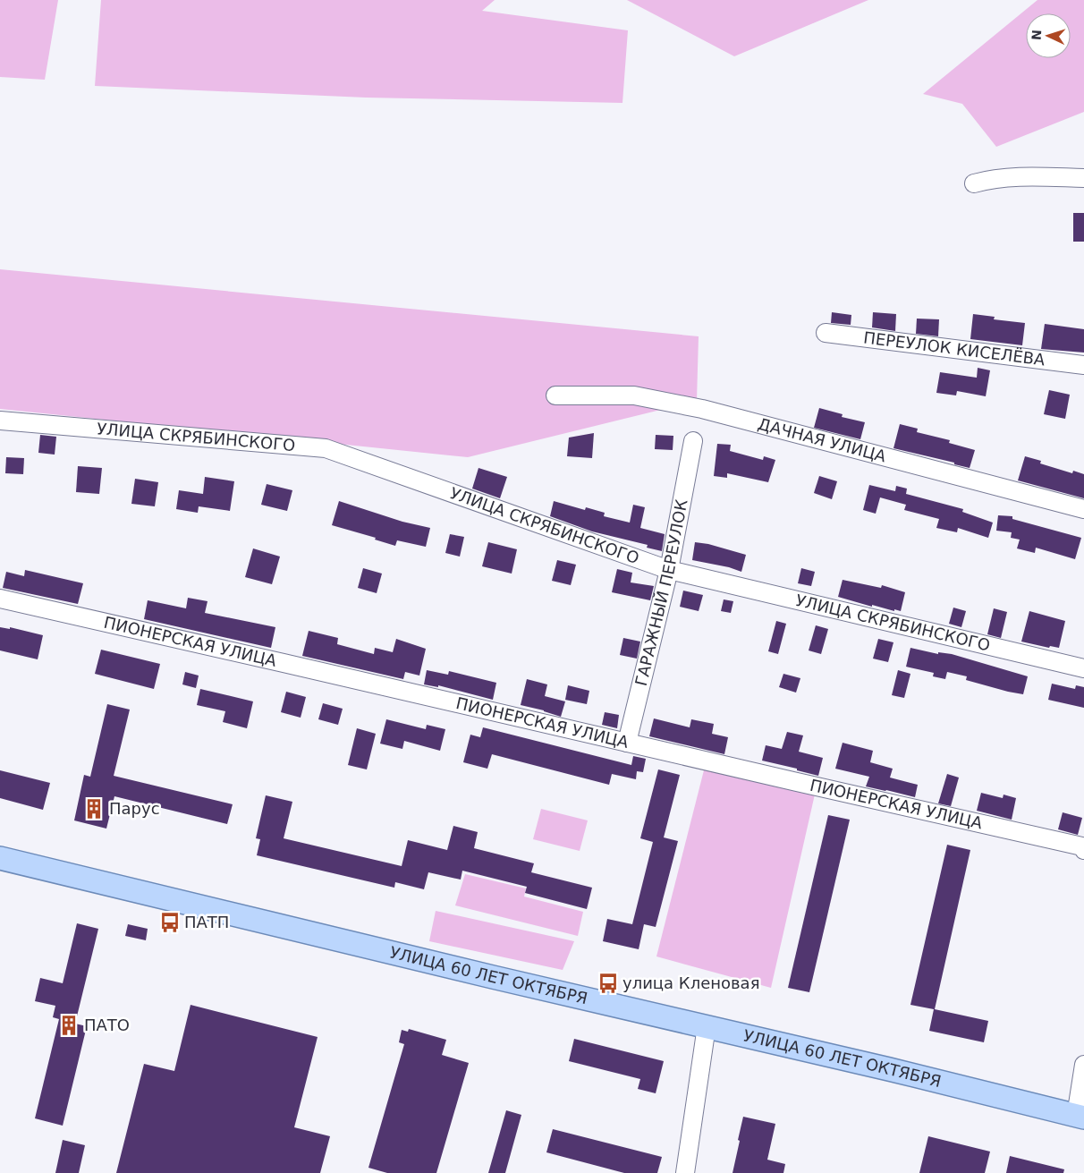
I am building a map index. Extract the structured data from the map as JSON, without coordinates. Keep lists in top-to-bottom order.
{
  "streets": {
    "main road": ["УЛИЦА 60 ЛЕТ ОКТЯБРЯ"],
    "street": [
      "ПЕРЕУЛОК КИСЕЛЁВА",
      "УЛИЦА СКРЯБИНСКОГО",
      "ДАЧНАЯ УЛИЦА",
      "ГАРАЖНЫЙ ПЕРЕУЛОК",
      "ПИОНЕРСКАЯ УЛИЦА"
    ]
  },
  "crossings": [
    ["УЛИЦА СКРЯБИНСКОГО", "ГАРАЖНЫЙ ПЕРЕУЛОК"],
    ["ГАРАЖНЫЙ ПЕРЕУЛОК", "ПИОНЕРСКАЯ УЛИЦА"]
  ],
  "places": {
    "building": ["Парус", "ПАТО"],
    "bus stop": ["ПАТП", "улица Кленовая"]
  },
  "north": "left"
}
